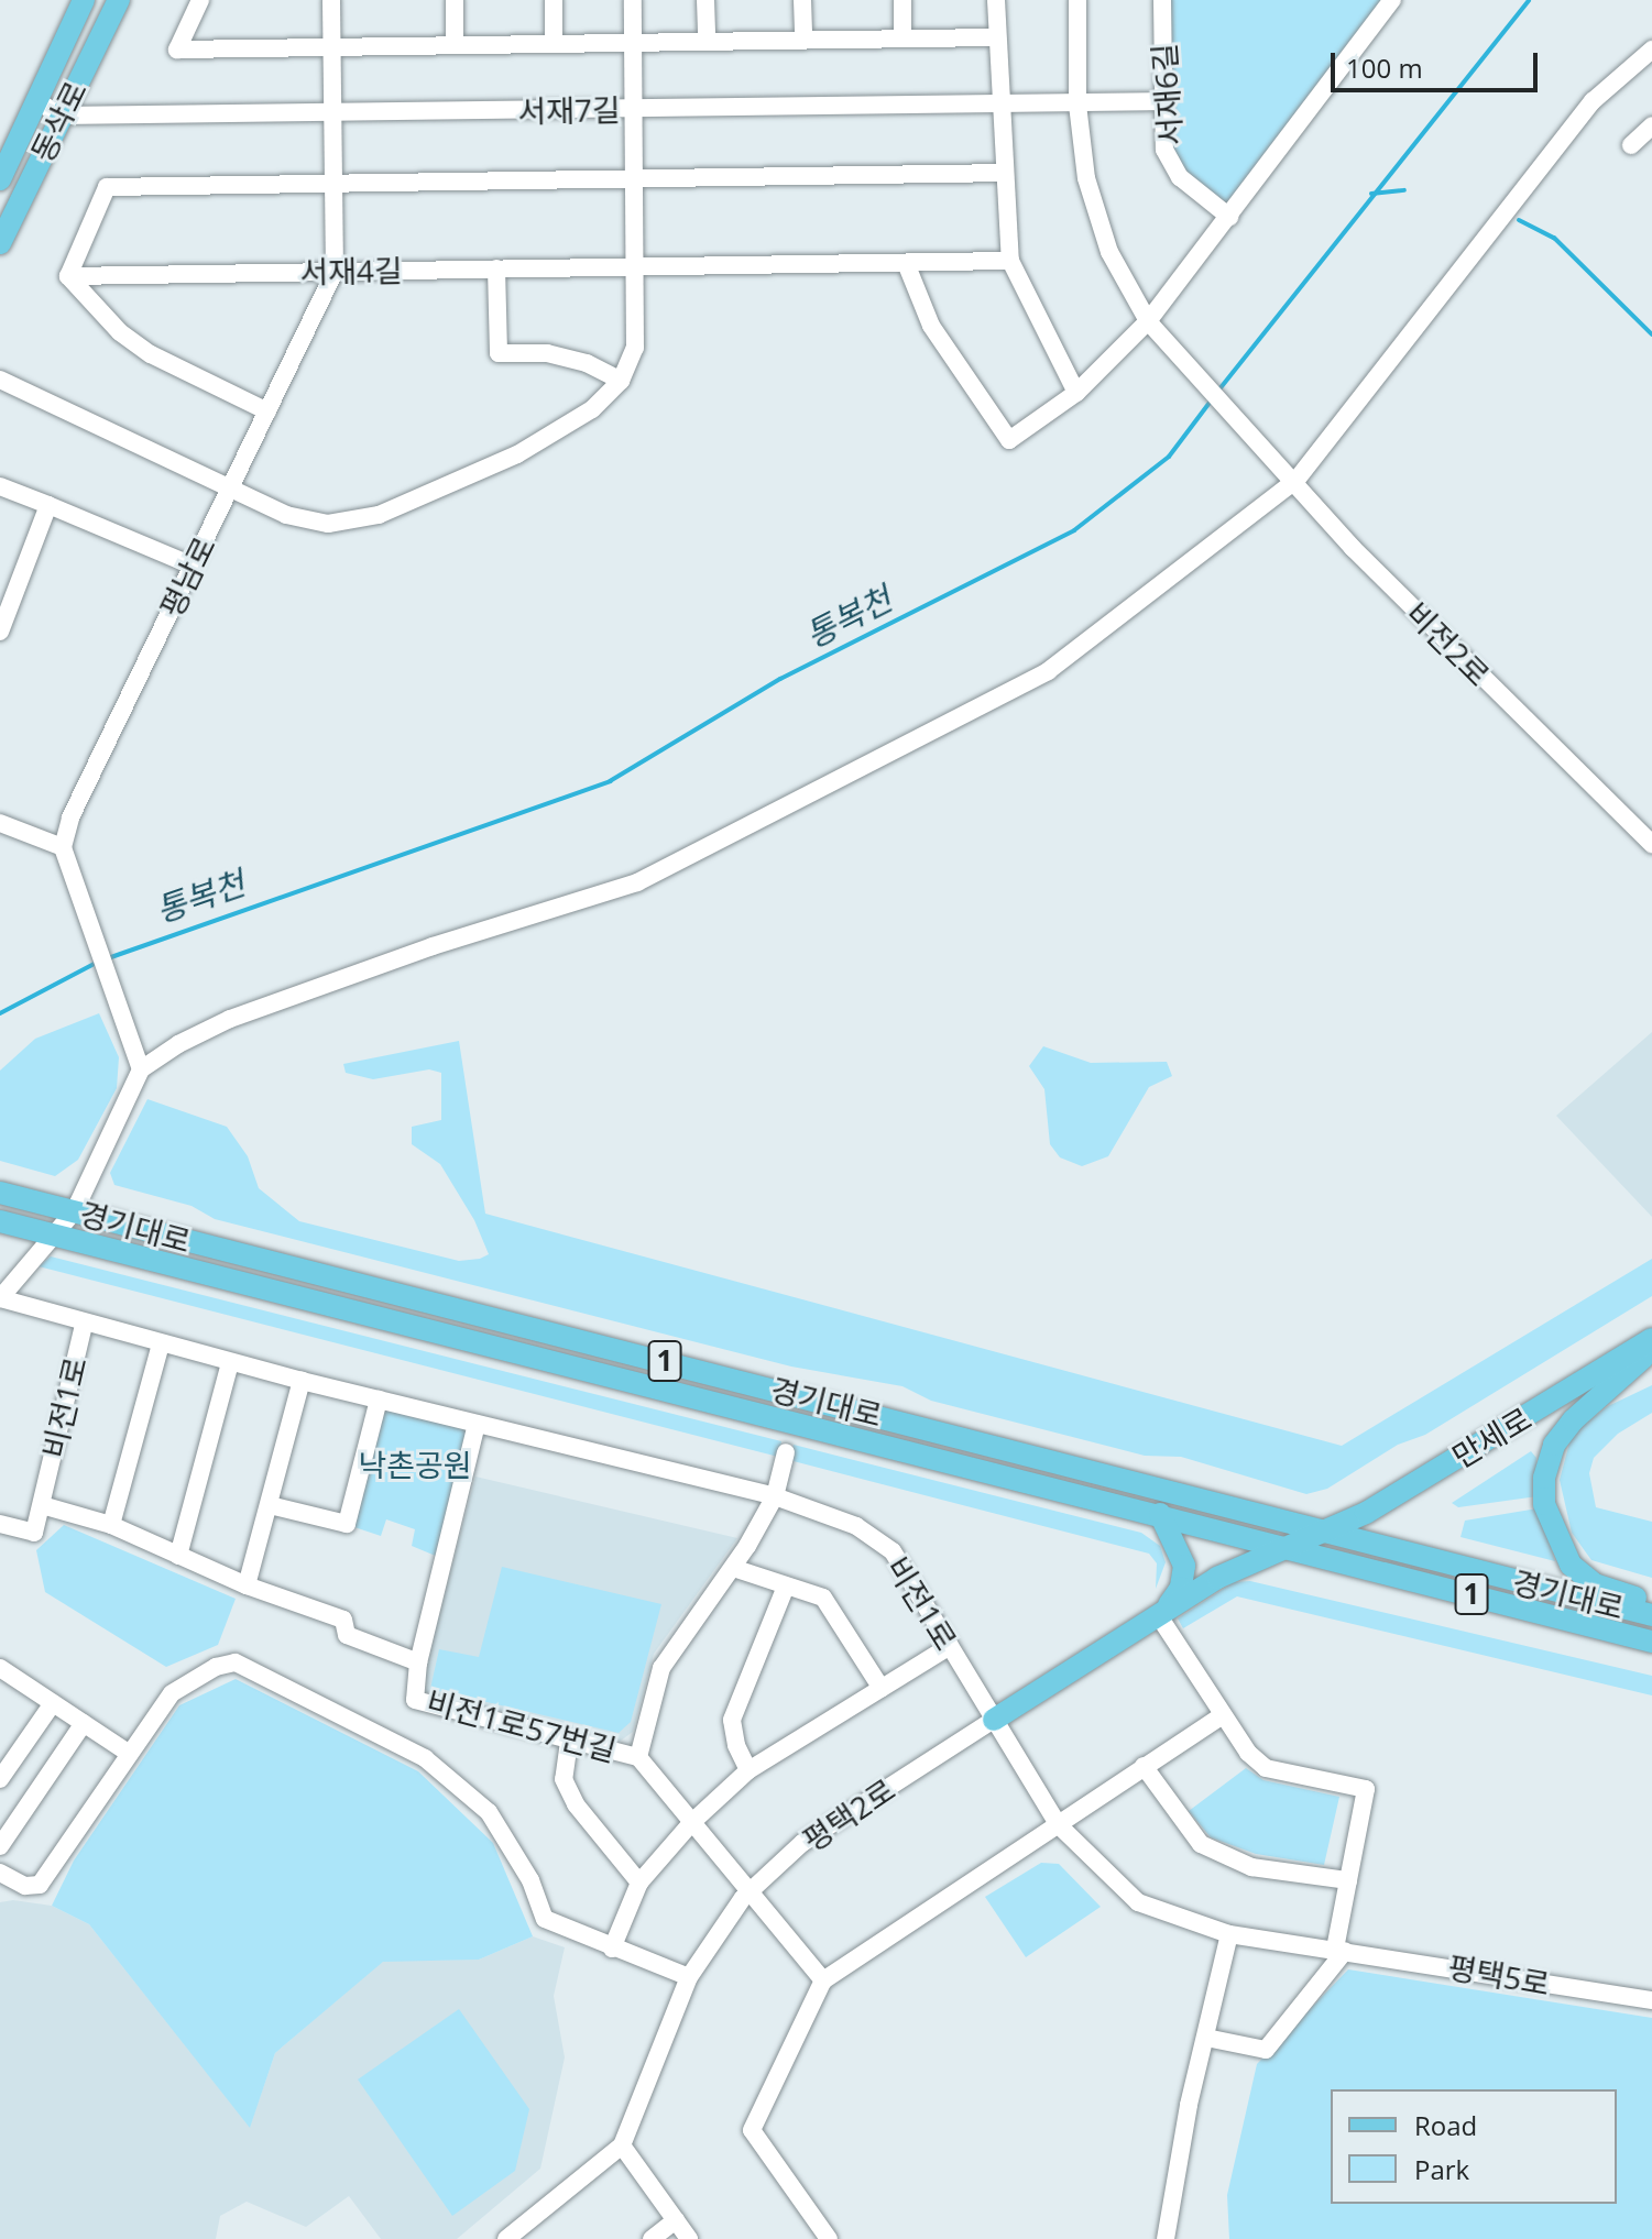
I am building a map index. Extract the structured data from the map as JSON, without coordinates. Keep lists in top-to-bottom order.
{
  "streets": {
    "main road": [
      "동삭로",
      "경기대로",
      "1",
      "만세로",
      "평택2로"
    ],
    "street": [
      "서재6길",
      "서재7길",
      "서재4길",
      "평남로",
      "비전2로",
      "비전1로",
      "비전1로57번길",
      "평택5로"
    ]
  },
  "crossings": [
    ["서재6길", "서재7길"],
    ["서재7길", "동삭로"],
    ["서재4길", "평남로"],
    ["경기대로", "만세로"],
    ["경기대로", "평택2로"],
    ["비전1로", "비전1로57번길"],
    ["비전1로", "평택2로"],
    ["비전1로", "평택5로"],
    ["만세로", "평택2로"],
    ["비전1로57번길", "평택2로"],
    ["평택2로", "평택5로"]
  ],
  "water": ["통복천"],
  "parks": ["낙촌공원"],
  "legend": ["Road", "Park"],
  "scale_bar": "100 m"
}
